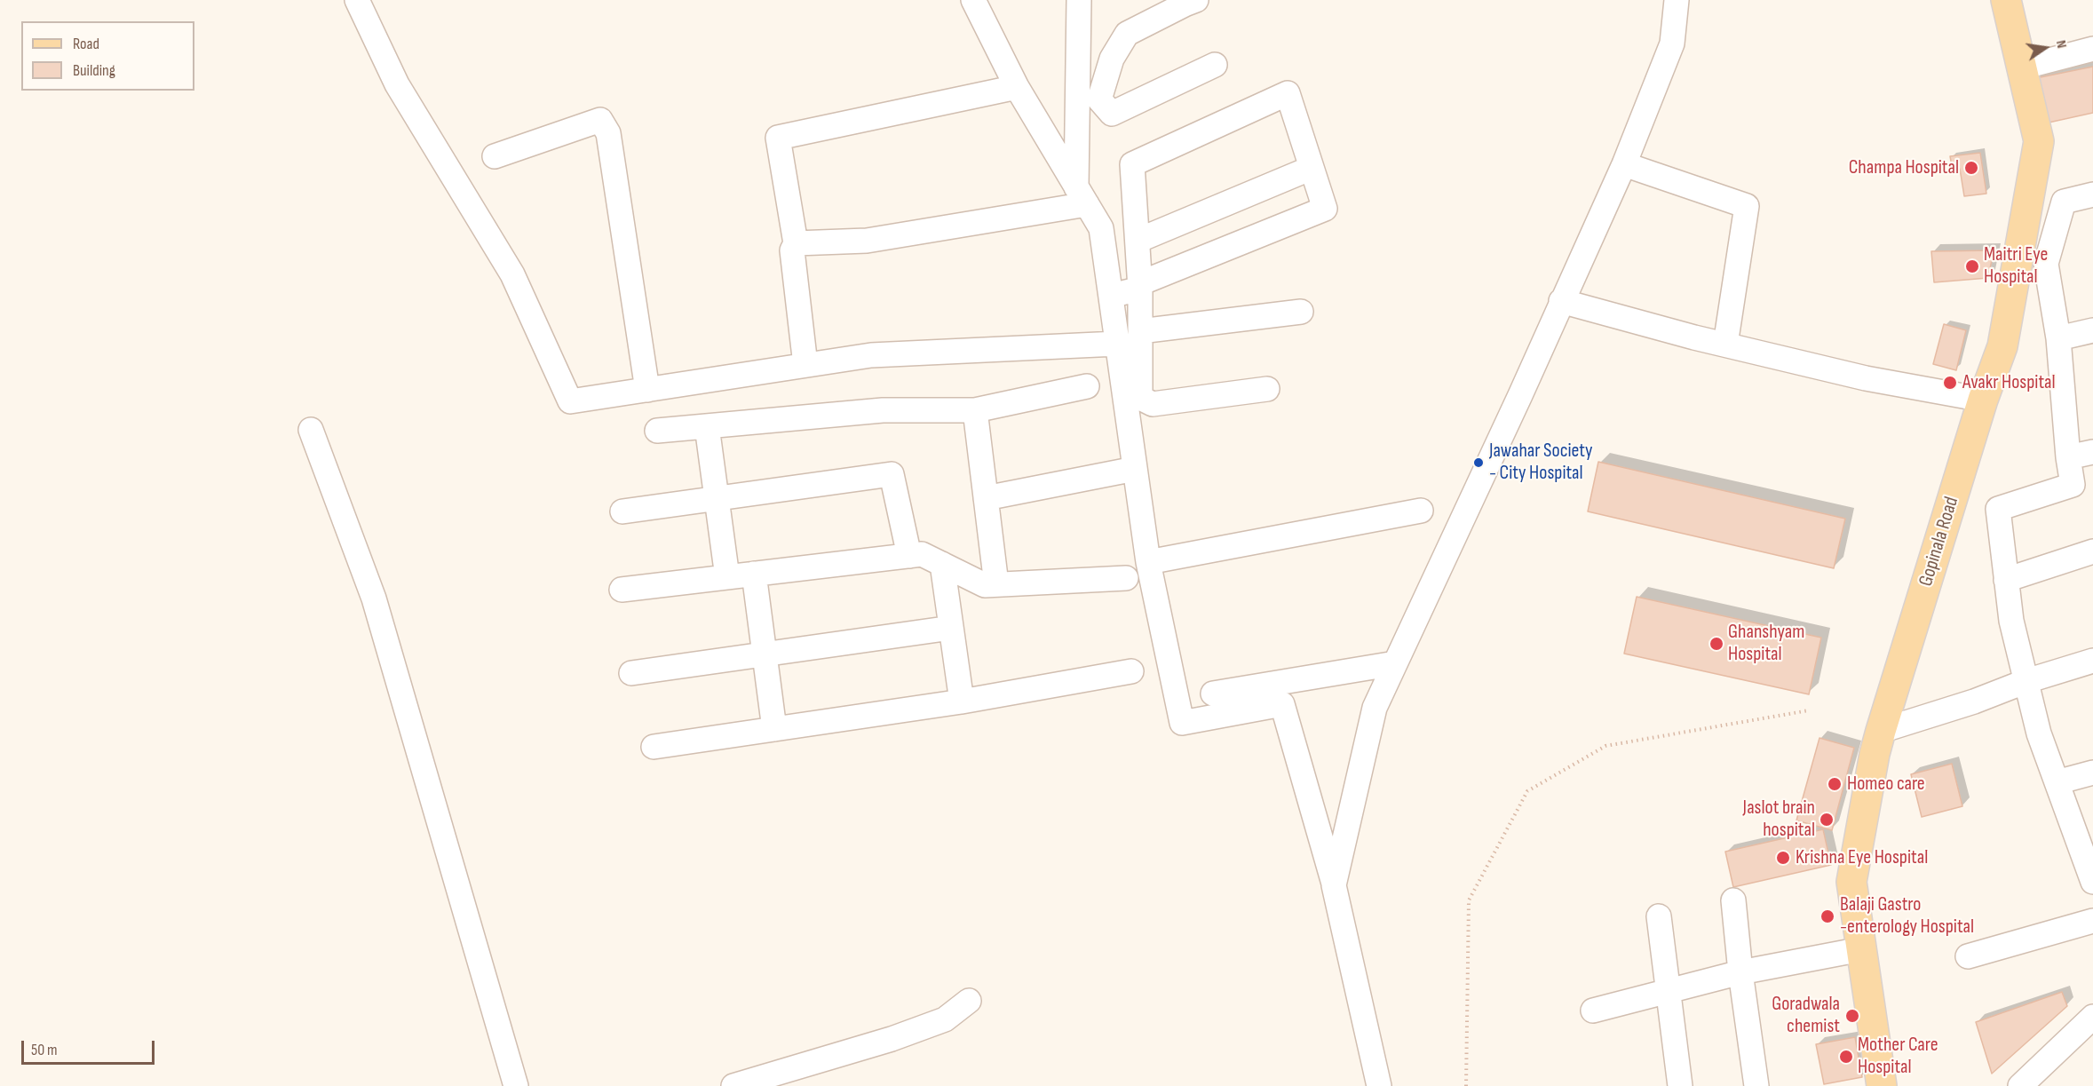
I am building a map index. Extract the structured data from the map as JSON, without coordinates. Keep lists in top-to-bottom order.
{
  "streets": {
    "main road": ["Gopinala Road"]
  },
  "places": [
    "Champa Hospital",
    "Maitri Eye Hospital",
    "Avakr Hospital",
    "Jawahar Society - City Hospital",
    "Ghanshyam Hospital",
    "Homeo care",
    "Jaslot brain hospital",
    "Krishna Eye Hospital",
    "Balaji Gastro -enterology Hospital",
    "Goradwala chemist",
    "Mother Care Hospital"
  ],
  "legend": ["Road", "Building"],
  "scale_bar": "50 m",
  "north": "right"
}
